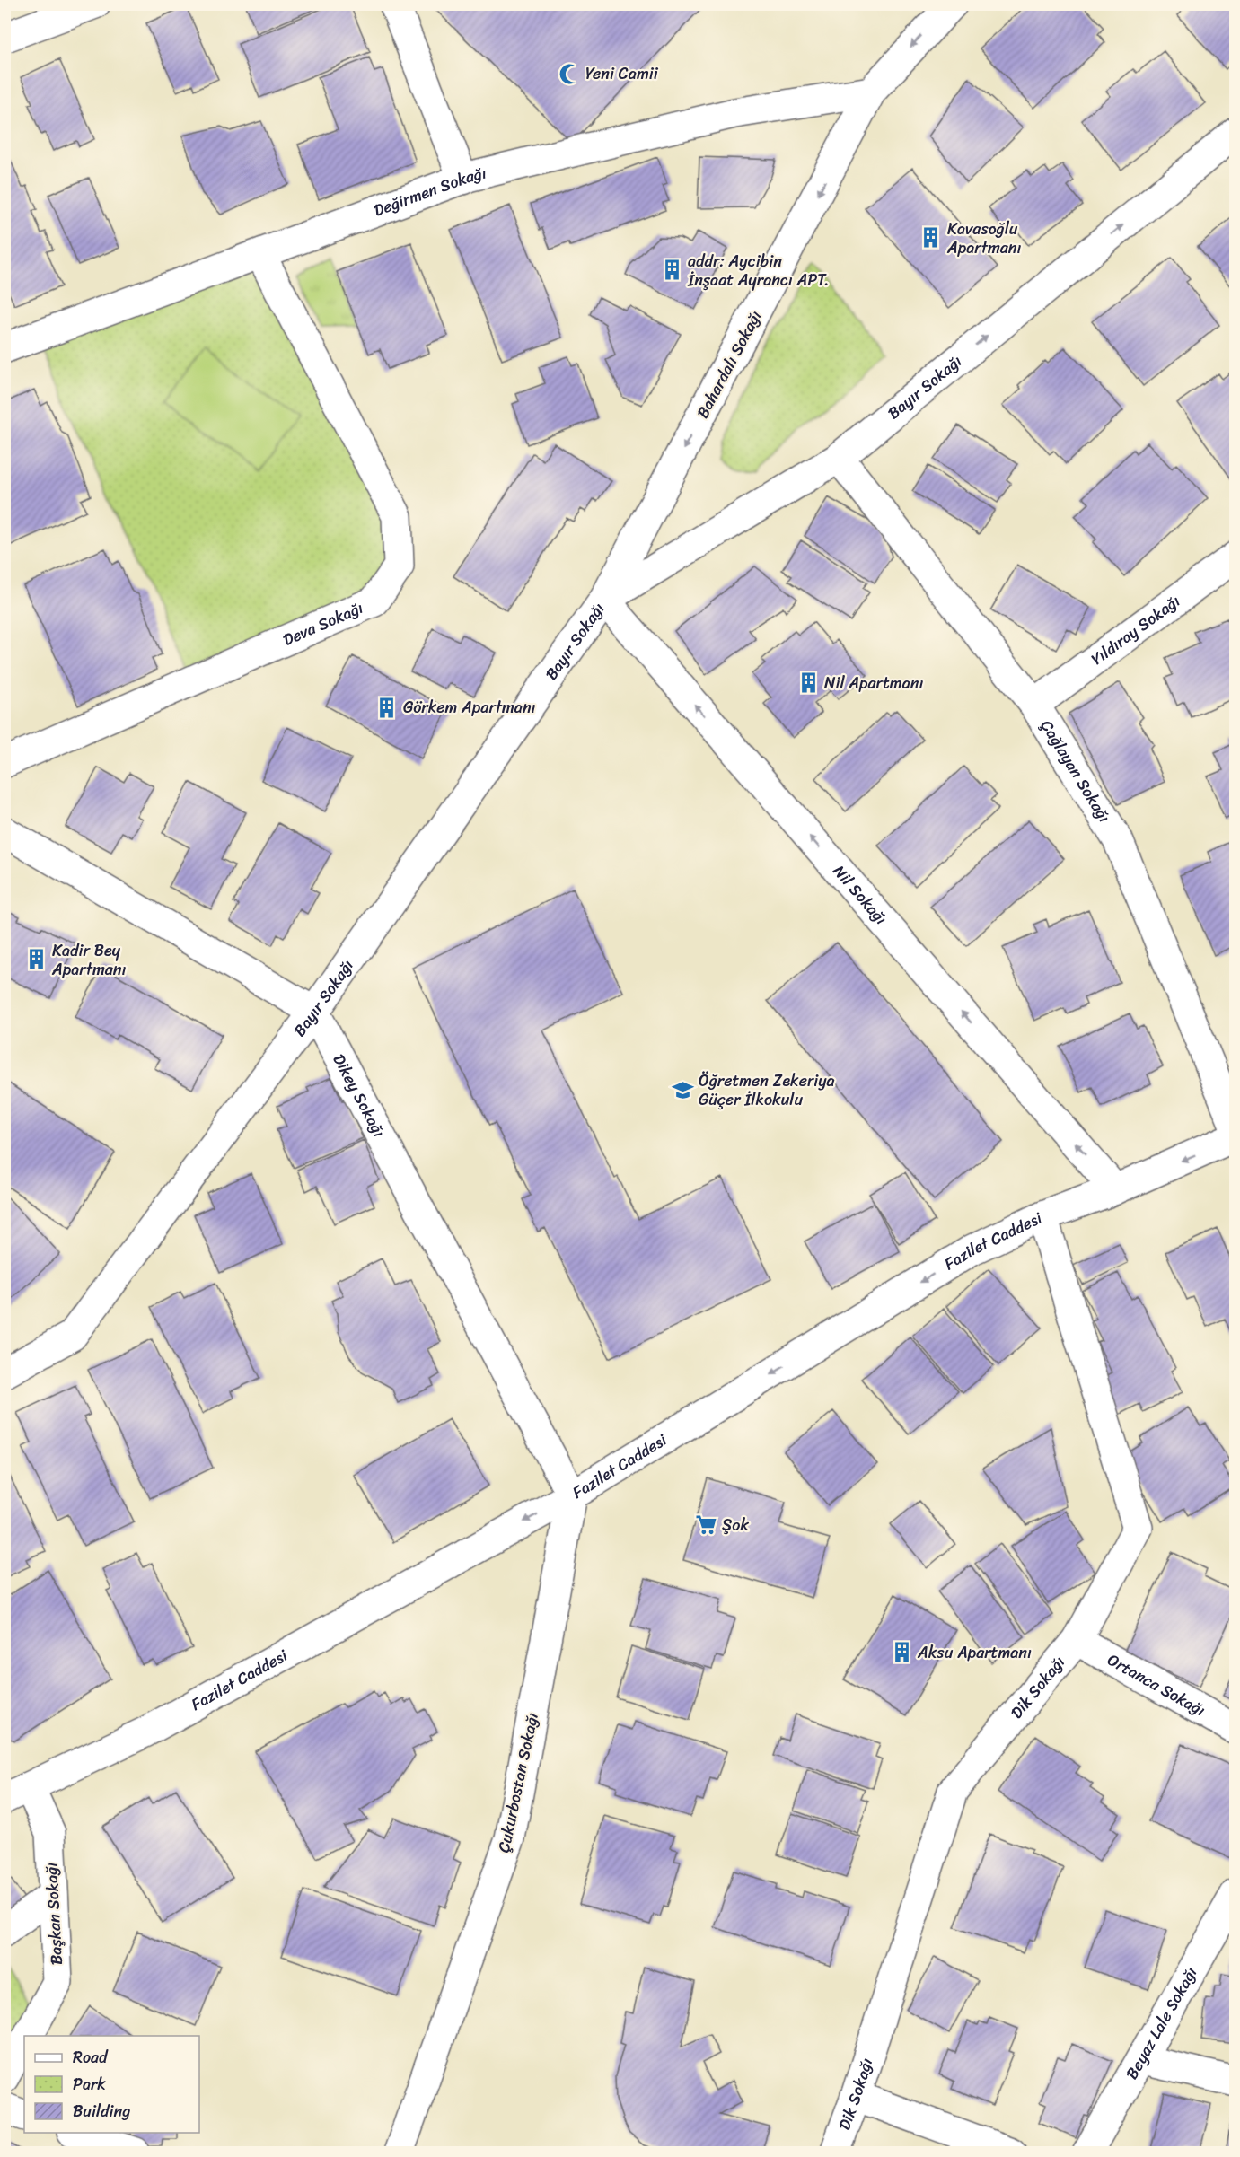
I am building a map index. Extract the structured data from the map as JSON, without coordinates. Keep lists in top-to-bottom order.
{
  "streets": {
    "street": [
      "Değirmen Sokağı",
      "Bahardalı Sokağı",
      "Bayır Sokağı",
      "Deva Sokağı",
      "Yıldıray Sokağı",
      "Çağlayan Sokağı",
      "Nil Sokağı",
      "Dikey Sokağı",
      "Fazilet Caddesi",
      "Ortanca Sokağı",
      "Dik Sokağı",
      "Çukurbostan Sokağı",
      "Başkan Sokağı",
      "Beyaz Lale Sokağı"
    ]
  },
  "crossings": [
    ["Değirmen Sokağı", "Bahardalı Sokağı"],
    ["Değirmen Sokağı", "Deva Sokağı"],
    ["Bahardalı Sokağı", "Bayır Sokağı"],
    ["Bahardalı Sokağı", "Nil Sokağı"],
    ["Bayır Sokağı", "Çağlayan Sokağı"],
    ["Bayır Sokağı", "Nil Sokağı"],
    ["Bayır Sokağı", "Dikey Sokağı"],
    ["Yıldıray Sokağı", "Çağlayan Sokağı"],
    ["Nil Sokağı", "Fazilet Caddesi"],
    ["Dikey Sokağı", "Fazilet Caddesi"],
    ["Dikey Sokağı", "Çukurbostan Sokağı"],
    ["Fazilet Caddesi", "Dik Sokağı"],
    ["Fazilet Caddesi", "Çukurbostan Sokağı"],
    ["Fazilet Caddesi", "Başkan Sokağı"],
    ["Ortanca Sokağı", "Dik Sokağı"]
  ],
  "one_way": ["Bahardalı Sokağı", "Nil Sokağı", "Fazilet Caddesi"],
  "places": {
    "mosque": ["Yeni Camii"],
    "building": [
      "Kavasoğlu Apartmanı",
      "addr: Aycibin İnşaat Ayrancı APT.",
      "Nil Apartmanı",
      "Görkem Apartmanı",
      "Kadir Bey Apartmanı",
      "Aksu Apartmanı"
    ],
    "school or university": ["Öğretmen Zekeriya Güçer İlkokulu"],
    "supermarket": ["Şok"]
  },
  "legend": ["Road", "Park", "Building"]
}
